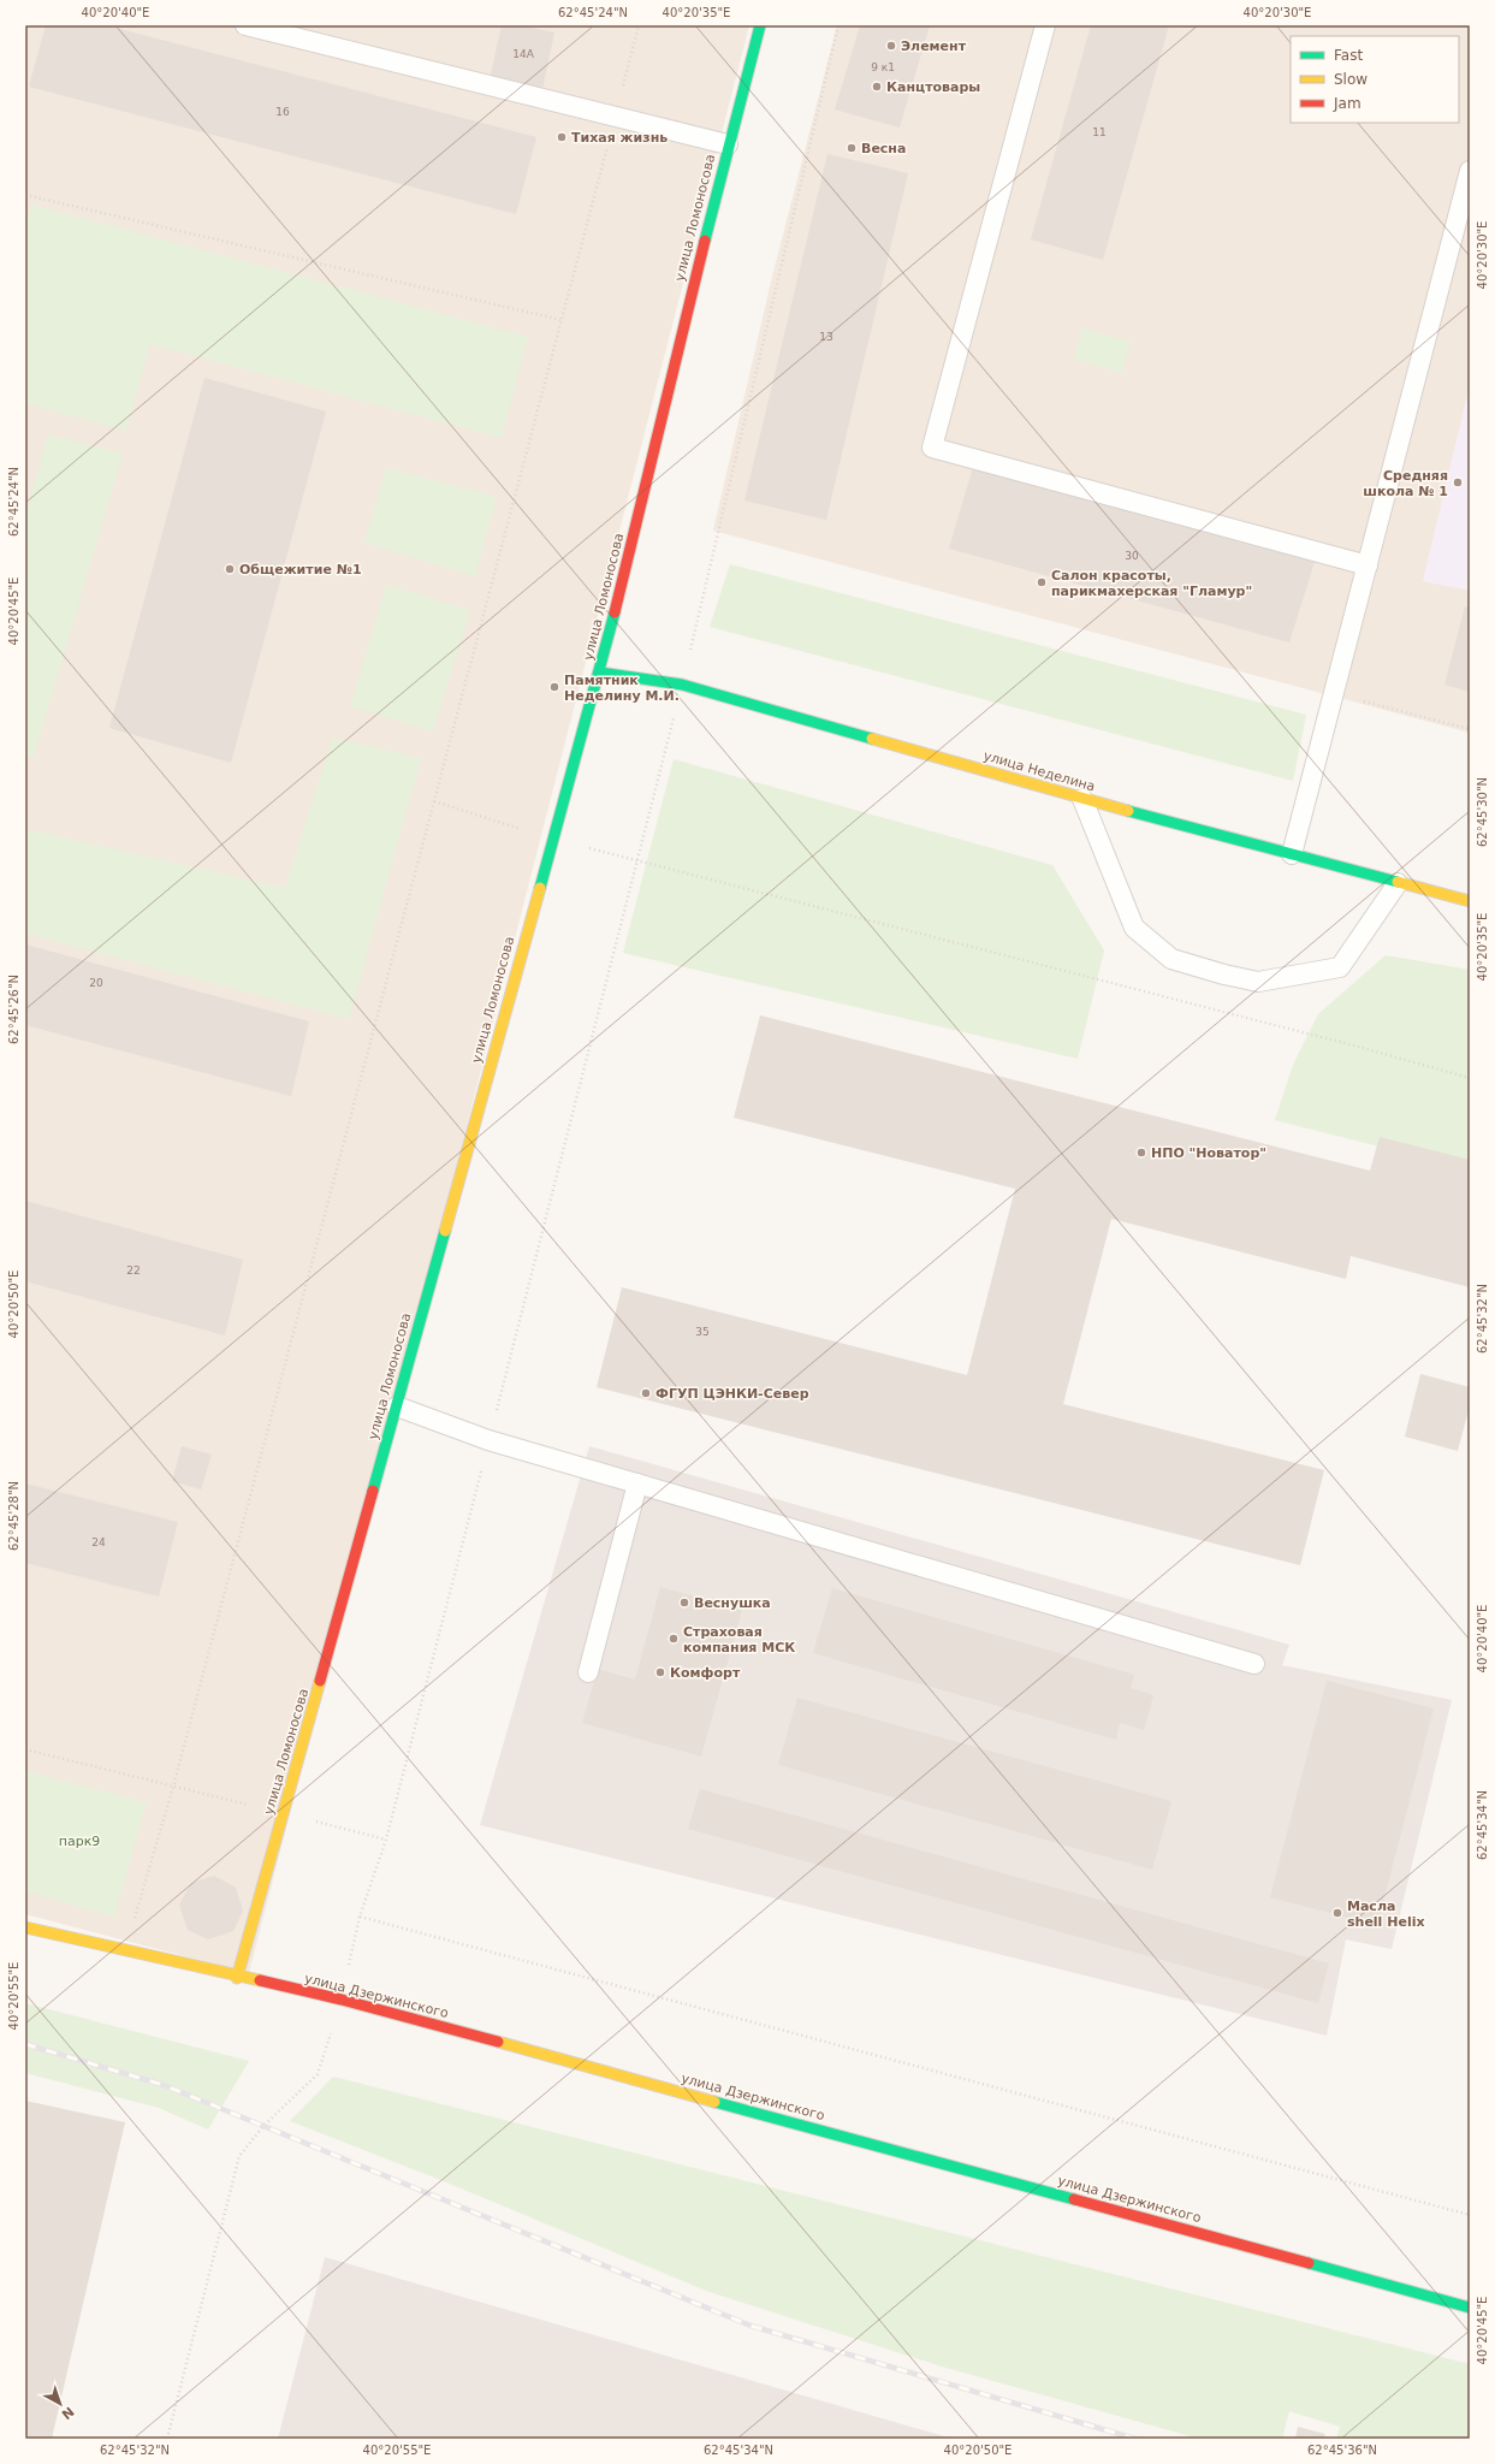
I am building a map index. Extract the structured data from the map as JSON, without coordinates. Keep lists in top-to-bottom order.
{
  "streets": {
    "street": ["улица Ломоносова", "улица Неделина", "улица Дзержинского"]
  },
  "crossings": [
    ["улица Ломоносова", "улица Неделина"],
    ["улица Ломоносова", "улица Дзержинского"]
  ],
  "parks": ["парк9"],
  "places": [
    "Элемент",
    "Канцтовары",
    "Тихая жизнь",
    "Весна",
    "Средняя школа № 1",
    "Общежитие №1",
    "Салон красоты, парикмахерская \"Гламур\"",
    "Памятник Неделину М.И.",
    "НПО \"Новатор\"",
    "ФГУП ЦЭНКИ-Север",
    "Веснушка",
    "Страховая компания МСК",
    "Комфорт",
    "Масла shell Helix"
  ],
  "house_numbers": [
    "14А",
    "9 к1",
    "16",
    "11",
    "13",
    "30",
    "20",
    "22",
    "35",
    "24"
  ],
  "legend": ["Fast", "Slow", "Jam"],
  "north": "bottom right",
  "coordinates": [
    "40°20'40\"E",
    "62°45'24\"N",
    "40°20'35\"E",
    "40°20'30\"E",
    "40°20'45\"E",
    "62°45'30\"N",
    "62°45'26\"N",
    "40°20'50\"E",
    "62°45'32\"N",
    "62°45'28\"N",
    "62°45'34\"N",
    "40°20'55\"E",
    "62°45'36\"N"
  ]
}
